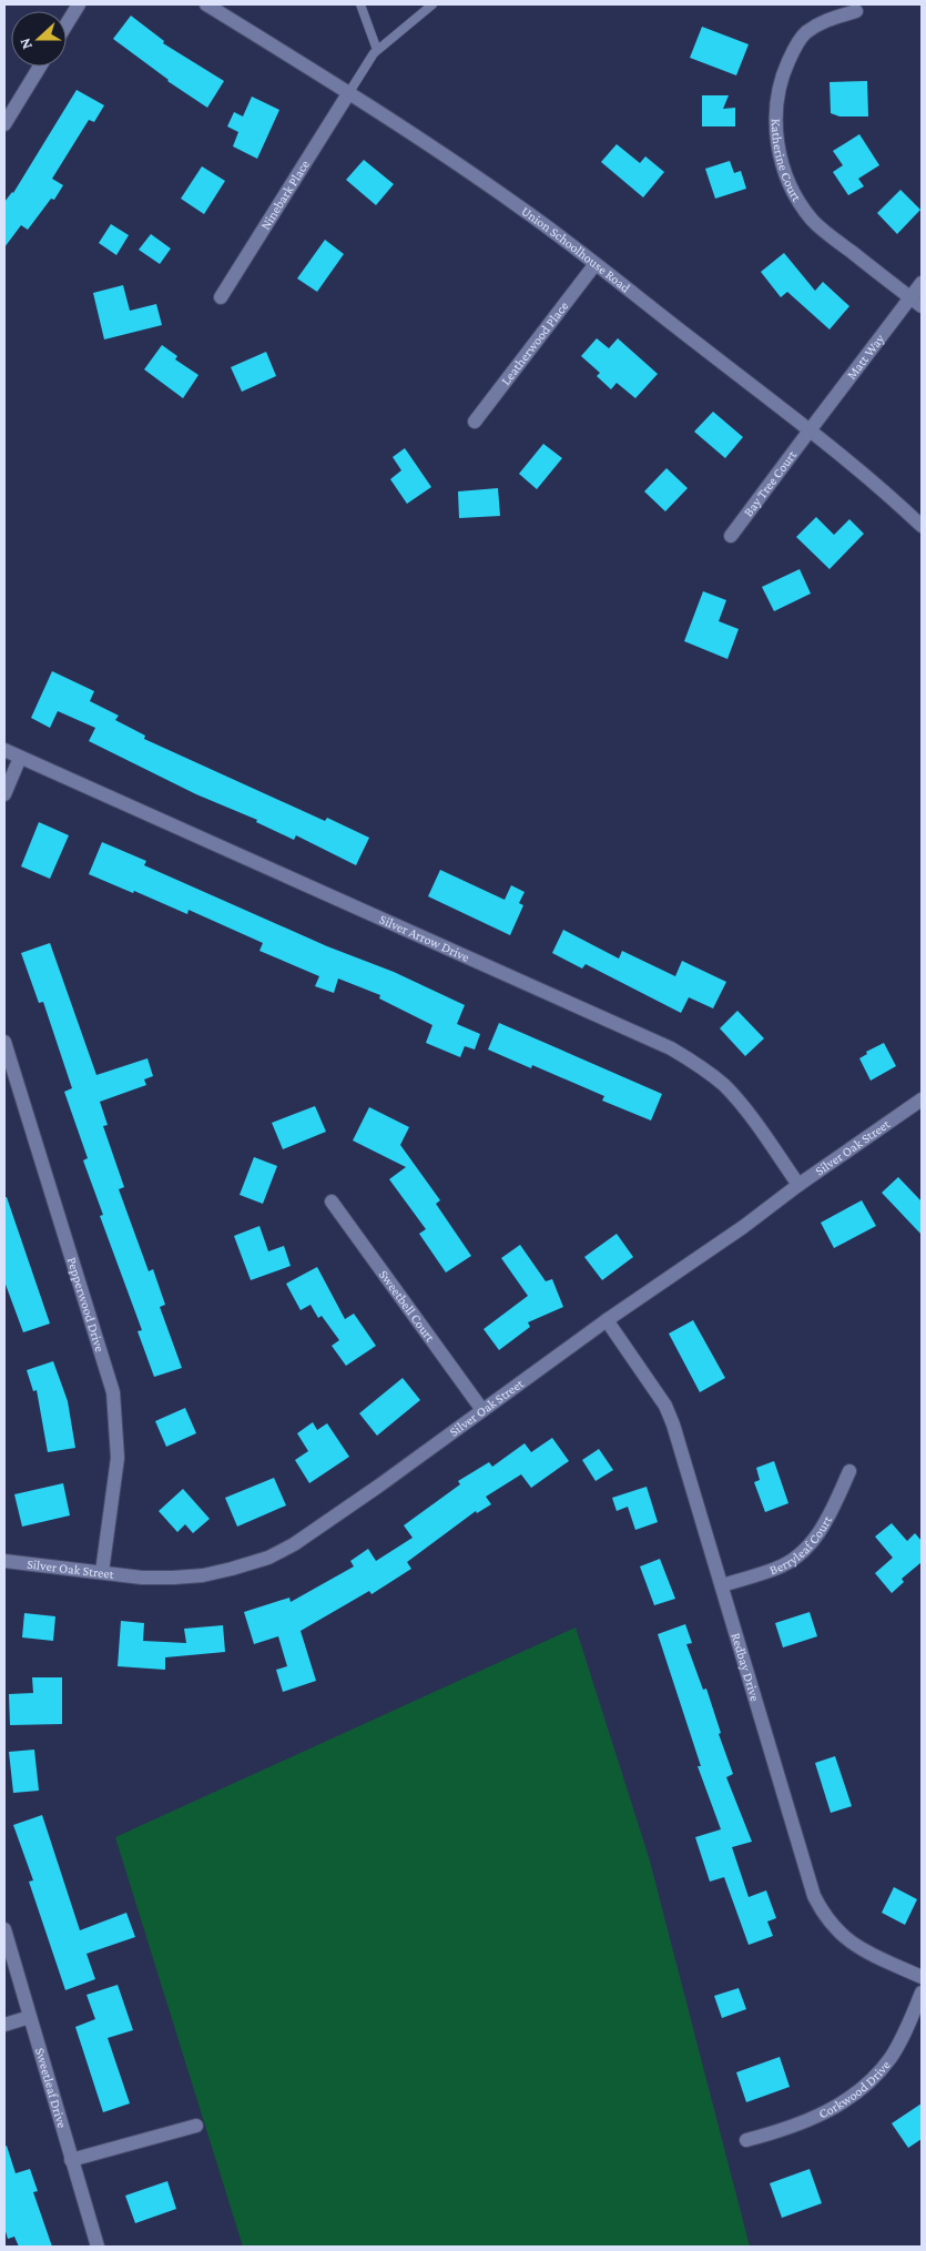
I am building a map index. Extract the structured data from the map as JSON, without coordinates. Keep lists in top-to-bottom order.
{
  "streets": {
    "street": [
      "Katherine Court",
      "Ninebark Place",
      "Union Schoolhouse Road",
      "Leatherwood Place",
      "Matt Way",
      "Bay Tree Court",
      "Silver Arrow Drive",
      "Silver Oak Street",
      "Pepperwood Drive",
      "Sweetbell Court",
      "Berryleaf Court",
      "Redbay Drive",
      "Sweetleaf Drive",
      "Corkwood Drive"
    ]
  },
  "crossings": [
    ["Katherine Court", "Matt Way"],
    ["Ninebark Place", "Union Schoolhouse Road"],
    ["Union Schoolhouse Road", "Leatherwood Place"],
    ["Union Schoolhouse Road", "Matt Way"],
    ["Union Schoolhouse Road", "Bay Tree Court"],
    ["Matt Way", "Bay Tree Court"],
    ["Silver Arrow Drive", "Silver Oak Street"],
    ["Silver Oak Street", "Pepperwood Drive"],
    ["Silver Oak Street", "Sweetbell Court"],
    ["Silver Oak Street", "Redbay Drive"],
    ["Berryleaf Court", "Redbay Drive"]
  ],
  "north": "left"
}
